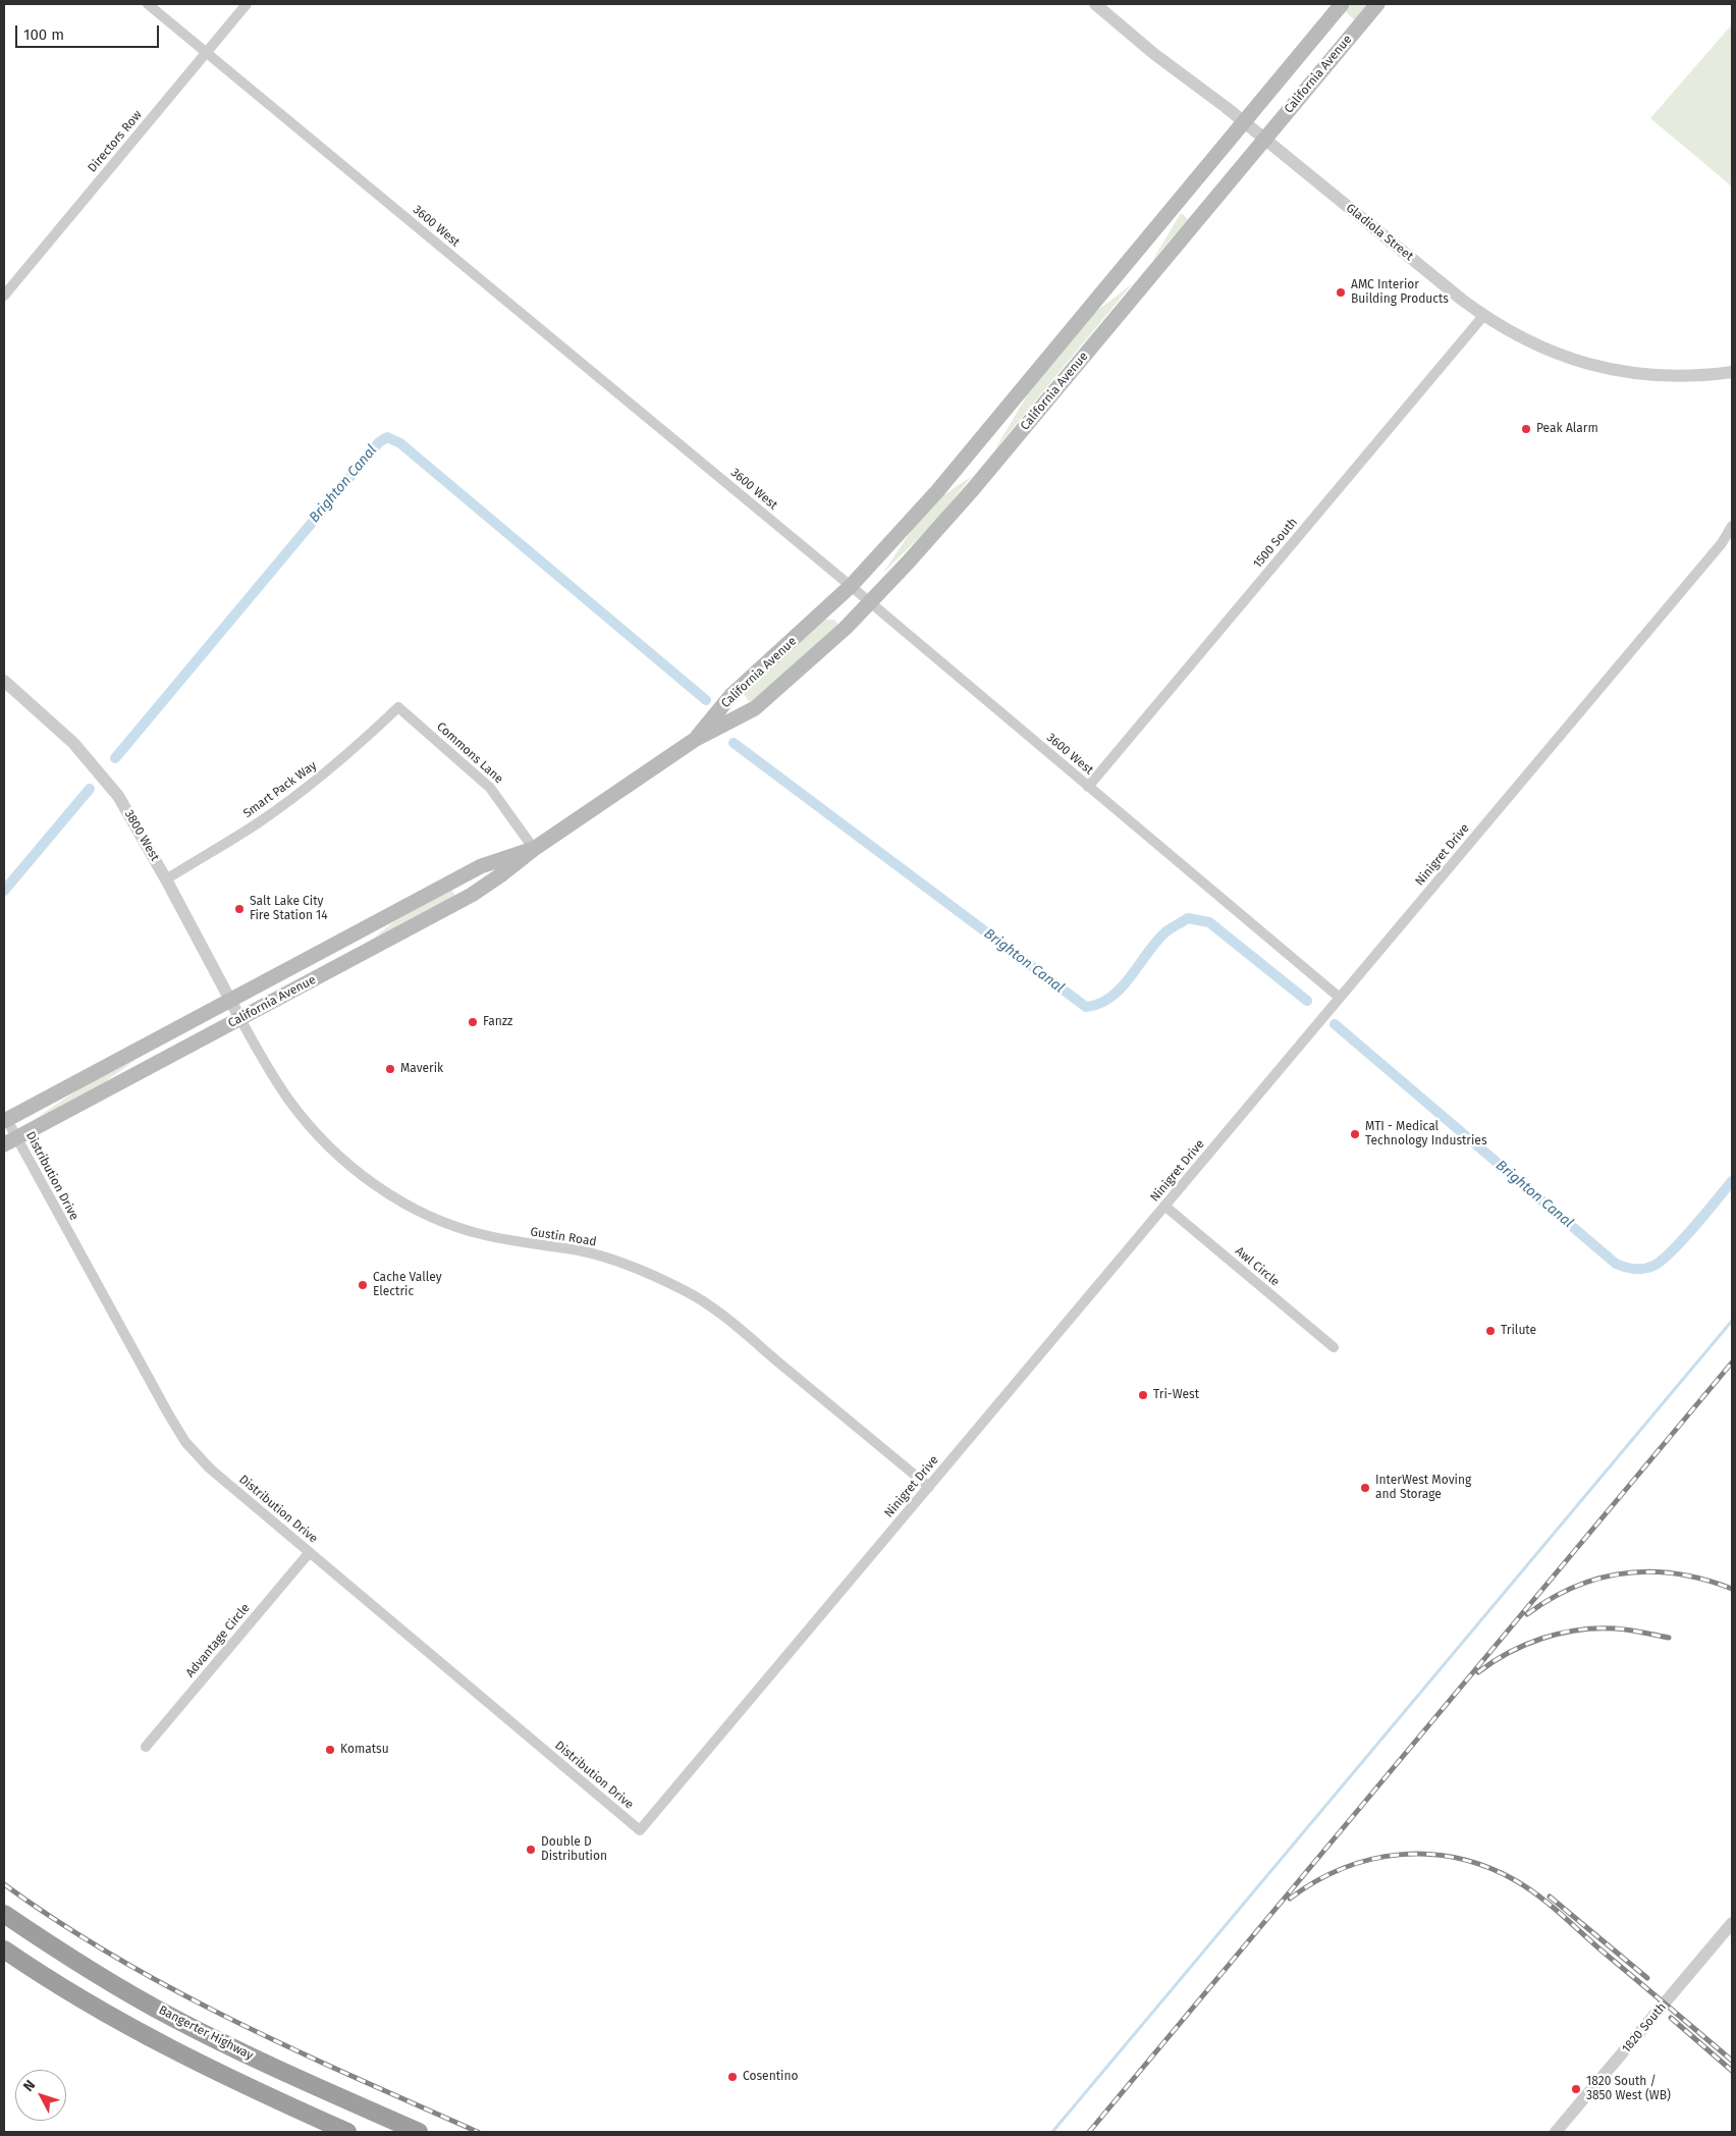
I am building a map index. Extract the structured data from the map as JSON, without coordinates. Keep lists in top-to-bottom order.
{
  "streets": {
    "highway": ["Bangerter Highway"],
    "main road": ["California Avenue"],
    "street": [
      "Directors Row",
      "3600 West",
      "Gladiola Street",
      "1500 South",
      "Commons Lane",
      "Smart Pack Way",
      "3800 West",
      "Ninigret Drive",
      "Distribution Drive",
      "Gustin Road",
      "Awl Circle",
      "Advantage Circle",
      "1820 South"
    ]
  },
  "crossings": [
    ["California Avenue", "3600 West"],
    ["California Avenue", "Gladiola Street"],
    ["California Avenue", "Commons Lane"],
    ["California Avenue", "3800 West"],
    ["California Avenue", "Distribution Drive"],
    ["California Avenue", "Gustin Road"],
    ["Directors Row", "3600 West"],
    ["3600 West", "1500 South"],
    ["3600 West", "Ninigret Drive"],
    ["Gladiola Street", "1500 South"],
    ["Commons Lane", "Smart Pack Way"],
    ["Smart Pack Way", "3800 West"],
    ["3800 West", "Gustin Road"],
    ["Ninigret Drive", "Distribution Drive"],
    ["Ninigret Drive", "Gustin Road"],
    ["Ninigret Drive", "Awl Circle"],
    ["Distribution Drive", "Advantage Circle"]
  ],
  "water": ["Brighton Canal"],
  "places": [
    "AMC Interior Building Products",
    "Peak Alarm",
    "Salt Lake City Fire Station 14",
    "Fanzz",
    "Maverik",
    "MTI - Medical Technology Industries",
    "Cache Valley Electric",
    "Trilute",
    "Tri-West",
    "InterWest Moving and Storage",
    "Komatsu",
    "Double D Distribution",
    "Cosentino",
    "1820 South / 3850 West (WB)"
  ],
  "scale_bar": "100 m",
  "north": "top left"
}
